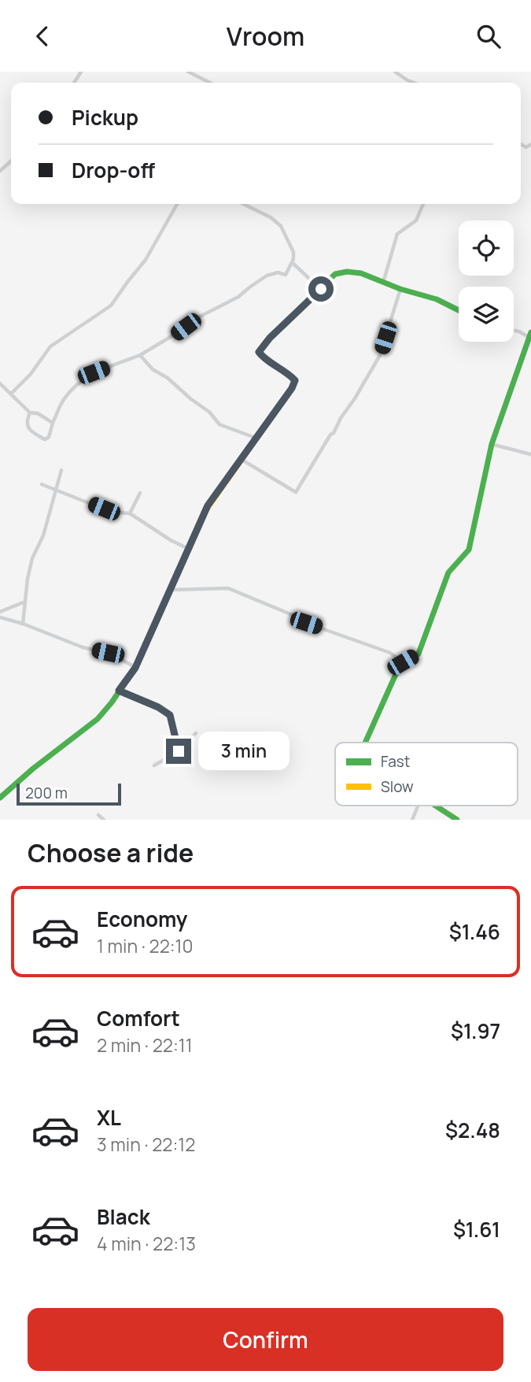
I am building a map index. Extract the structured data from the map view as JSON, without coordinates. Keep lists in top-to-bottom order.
{
  "legend": ["Fast", "Slow"],
  "scale_bar": "200 m",
  "page": {
    "header": "Vroom",
    "banner": ["Pickup", "Drop-off"],
    "bubble": "3 min",
    "scale": "200 m",
    "heading": "Choose a ride",
    "list": [
      {
        "name": "Economy",
        "note": "1 min · 22:10",
        "value": "$1.46"
      },
      {
        "name": "Comfort",
        "note": "2 min · 22:11",
        "value": "$1.97"
      },
      {
        "name": "XL",
        "note": "3 min · 22:12",
        "value": "$2.48"
      },
      {
        "name": "Black",
        "note": "4 min · 22:13",
        "value": "$1.61"
      }
    ],
    "buttons": "Confirm"
  }
}
